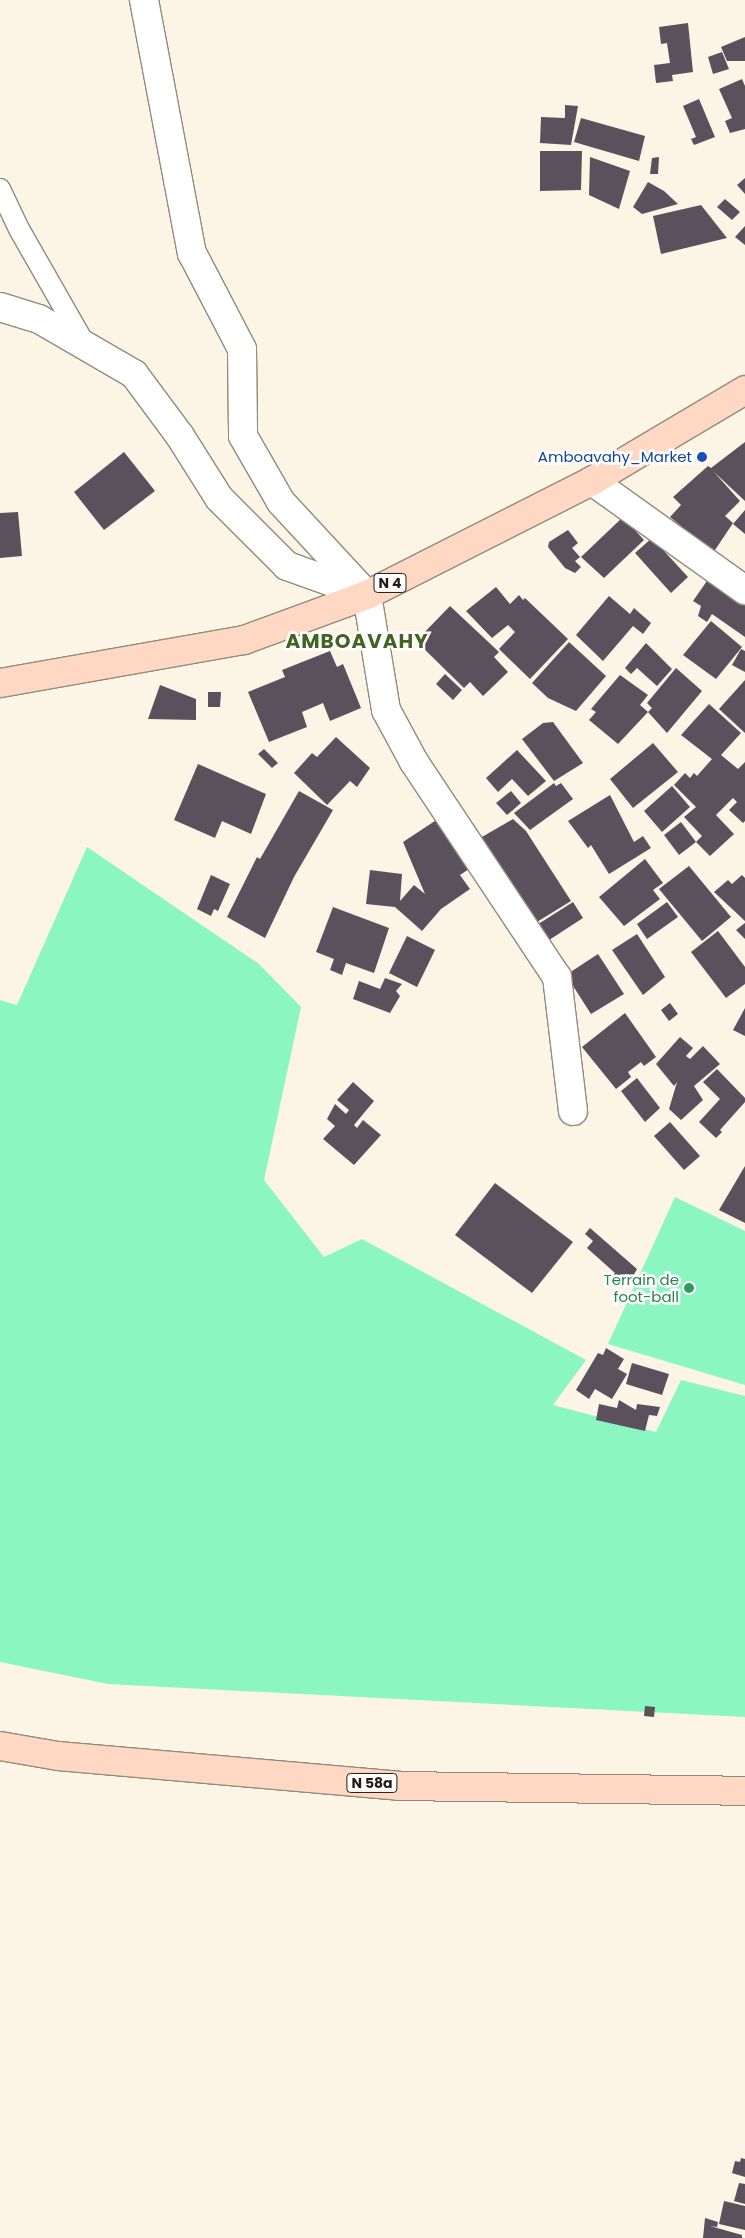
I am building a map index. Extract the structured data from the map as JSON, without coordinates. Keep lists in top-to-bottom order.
{
  "streets": {
    "main road": ["N 4", "N 58a"]
  },
  "districts": ["AMBOAVAHY"],
  "places": ["Amboavahy_Market", "Terrain de foot-ball"]
}
